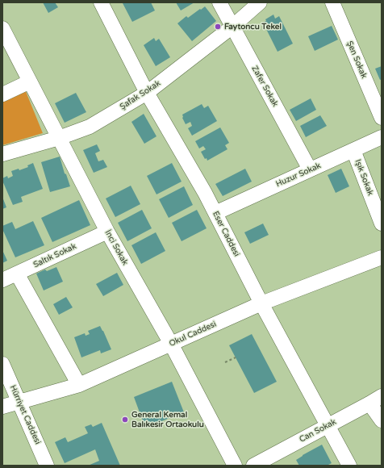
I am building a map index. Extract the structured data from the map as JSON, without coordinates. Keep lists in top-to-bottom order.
{
  "streets": {
    "street": [
      "Şen Sokak",
      "Zafer Sokak",
      "Şafak Sokak",
      "Huzur Sokak",
      "Işık Sokak",
      "Eser Caddesi",
      "İnci Sokak",
      "Saltık Sokak",
      "Okul Caddesi",
      "Hürriyet Caddesi",
      "Can Sokak"
    ]
  },
  "crossings": [
    ["Zafer Sokak", "Şafak Sokak"],
    ["Zafer Sokak", "Huzur Sokak"],
    ["Şafak Sokak", "Eser Caddesi"],
    ["Şafak Sokak", "İnci Sokak"],
    ["Huzur Sokak", "Işık Sokak"],
    ["Huzur Sokak", "Eser Caddesi"],
    ["Eser Caddesi", "Okul Caddesi"],
    ["Eser Caddesi", "Can Sokak"],
    ["İnci Sokak", "Saltık Sokak"],
    ["İnci Sokak", "Okul Caddesi"],
    ["Okul Caddesi", "Hürriyet Caddesi"]
  ],
  "places": ["Faytoncu Tekel", "General Kemal Balıkesir Ortaokulu"]
}
